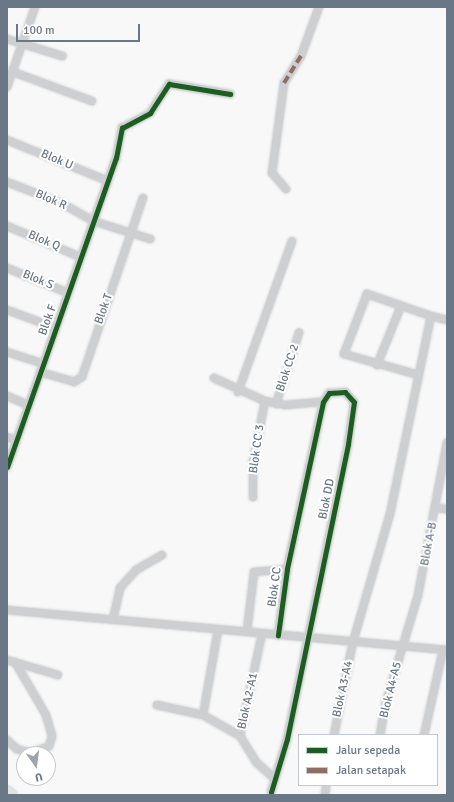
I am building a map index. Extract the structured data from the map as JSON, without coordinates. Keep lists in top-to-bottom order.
{
  "streets": {
    "street": [
      "Blok U",
      "Blok R",
      "Blok Q",
      "Blok S",
      "Blok T",
      "Blok F",
      "Blok CC 2",
      "Blok CC 3",
      "Blok DD",
      "Blok A-B",
      "Blok CC",
      "Blok A3-A4",
      "Blok A4-A5",
      "Blok A2-A1"
    ]
  },
  "crossings": [
    ["Blok U", "Blok F"],
    ["Blok R", "Blok T"],
    ["Blok R", "Blok F"],
    ["Blok Q", "Blok F"],
    ["Blok S", "Blok F"],
    ["Blok T", "Blok F"],
    ["Blok DD", "Blok CC"],
    ["Blok A-B", "Blok A4-A5"]
  ],
  "legend": ["Jalur sepeda", "Jalan setapak"],
  "scale_bar": "100 m",
  "north": "bottom"
}
